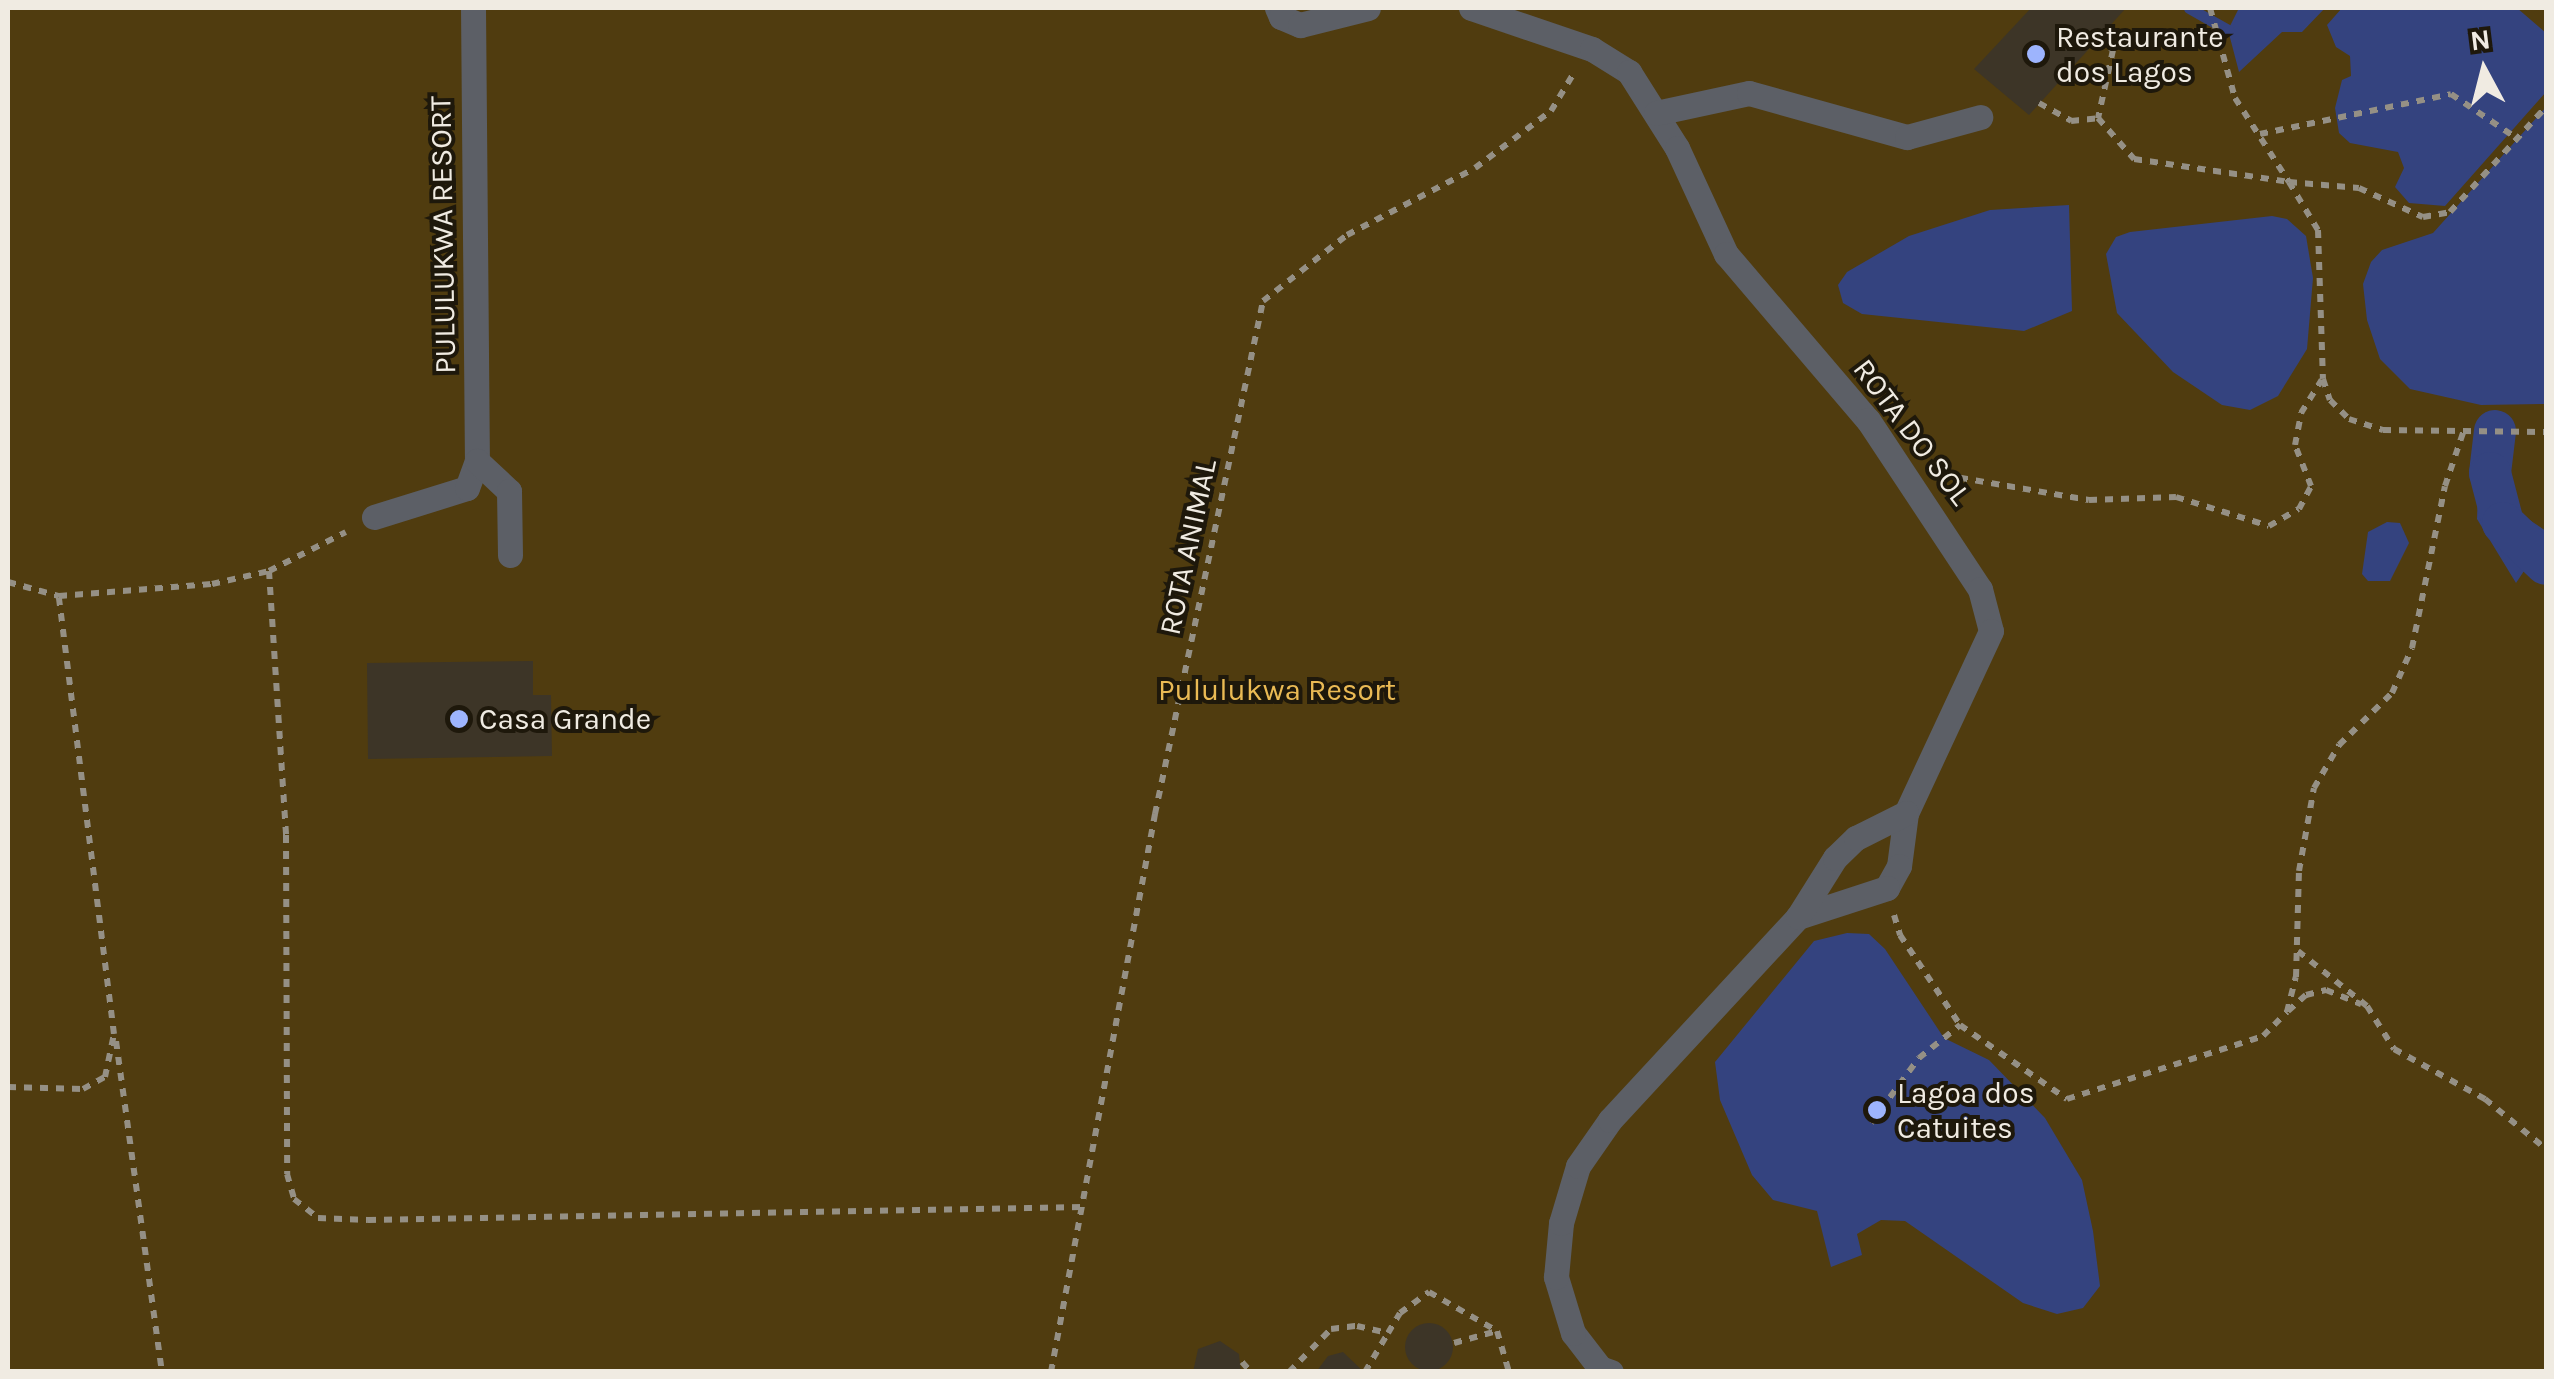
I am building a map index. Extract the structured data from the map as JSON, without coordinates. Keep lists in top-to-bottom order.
{
  "streets": {
    "street": ["PULULUKWA RESORT", "ROTA DO SOL"],
    "path": ["ROTA ANIMAL"]
  },
  "parks": ["Pululukwa Resort"],
  "places": ["Restaurante dos Lagos", "Casa Grande", "Lagoa dos Catuites"],
  "north": "top"
}
